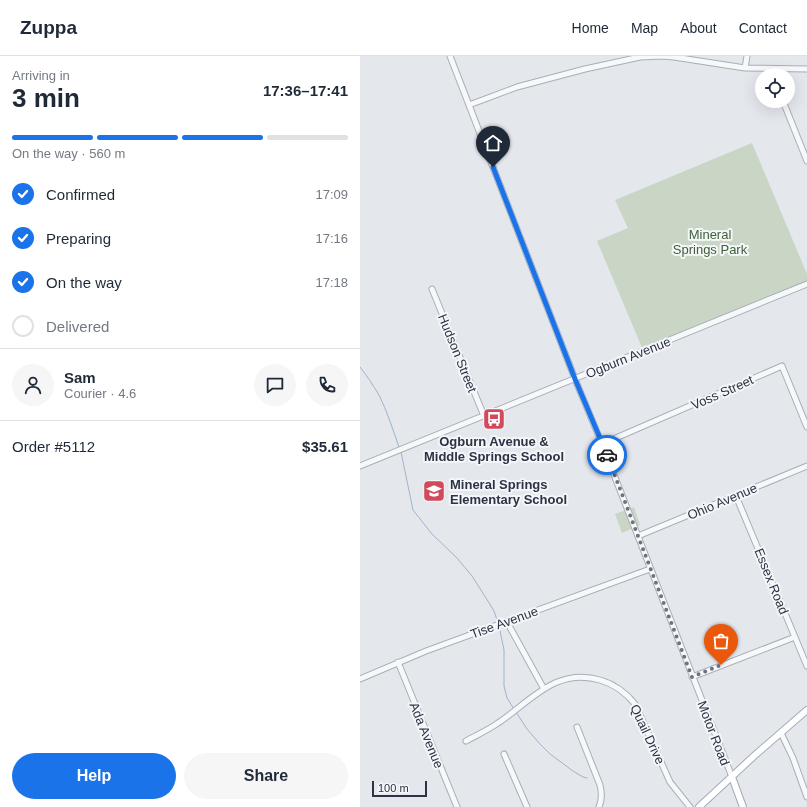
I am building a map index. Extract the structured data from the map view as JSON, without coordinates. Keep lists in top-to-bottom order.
{
  "streets": {
    "main road": ["Motor Road"],
    "street": [
      "Hudson Street",
      "Ogburn Avenue",
      "Voss Street",
      "Ohio Avenue",
      "Essex Road",
      "Tise Avenue",
      "Quail Drive",
      "Ada Avenue"
    ]
  },
  "crossings": [
    ["Hudson Street", "Ogburn Avenue"],
    ["Ogburn Avenue", "Motor Road"],
    ["Voss Street", "Motor Road"],
    ["Ohio Avenue", "Essex Road"],
    ["Ohio Avenue", "Motor Road"],
    ["Tise Avenue", "Motor Road"],
    ["Tise Avenue", "Ada Avenue"]
  ],
  "parks": ["Mineral Springs Park"],
  "places": {
    "bus stop": ["Ogburn Avenue & Middle Springs School"],
    "school or university": ["Mineral Springs Elementary School"]
  },
  "scale_bar": "100 m",
  "page": {
    "header": "Zuppa",
    "nav": [
      "Home",
      "Map",
      "About",
      "Contact"
    ],
    "heading": ["3 min", "Arriving in", "17:36–17:41"],
    "panel": [
      "Sam",
      "Courier · 4.6",
      "Order #5112",
      "$35.61"
    ],
    "bar": "On the way · 560 m",
    "list": [
      ["Confirmed", "17:09"],
      ["Preparing", "17:16"],
      ["On the way", "17:18"],
      "Delivered"
    ],
    "buttons": ["Help", "Share"],
    "scale": "100 m"
  }
}
